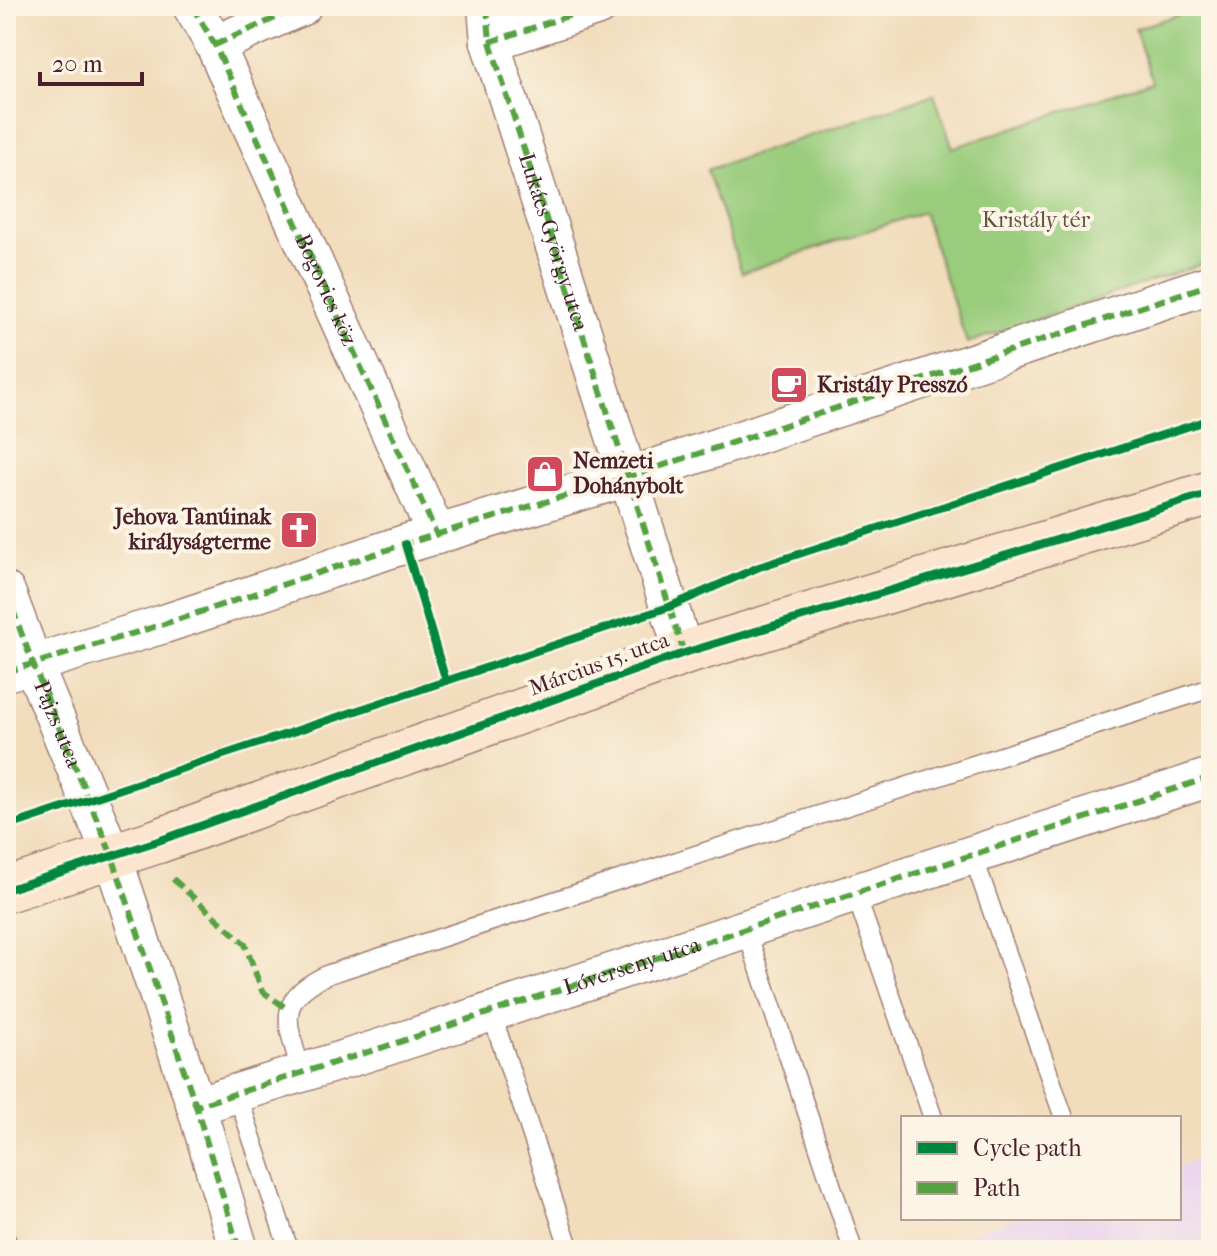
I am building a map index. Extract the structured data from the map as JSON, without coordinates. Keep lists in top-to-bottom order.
{
  "streets": {
    "street": [
      "Lukács György utca",
      "Bogovics köz",
      "Március 15. utca",
      "Pajzs utca",
      "Lóverseny utca"
    ]
  },
  "crossings": [
    ["Lukács György utca", "Március 15. utca"],
    ["Március 15. utca", "Pajzs utca"],
    ["Pajzs utca", "Lóverseny utca"]
  ],
  "parks": ["Kristály tér"],
  "places": {
    "cafe": ["Kristály Presszó"],
    "shop": ["Nemzeti Dohánybolt"],
    "church": ["Jehova Tanúinak királyságterme"]
  },
  "legend": ["Cycle path", "Path"],
  "scale_bar": "20 m"
}
